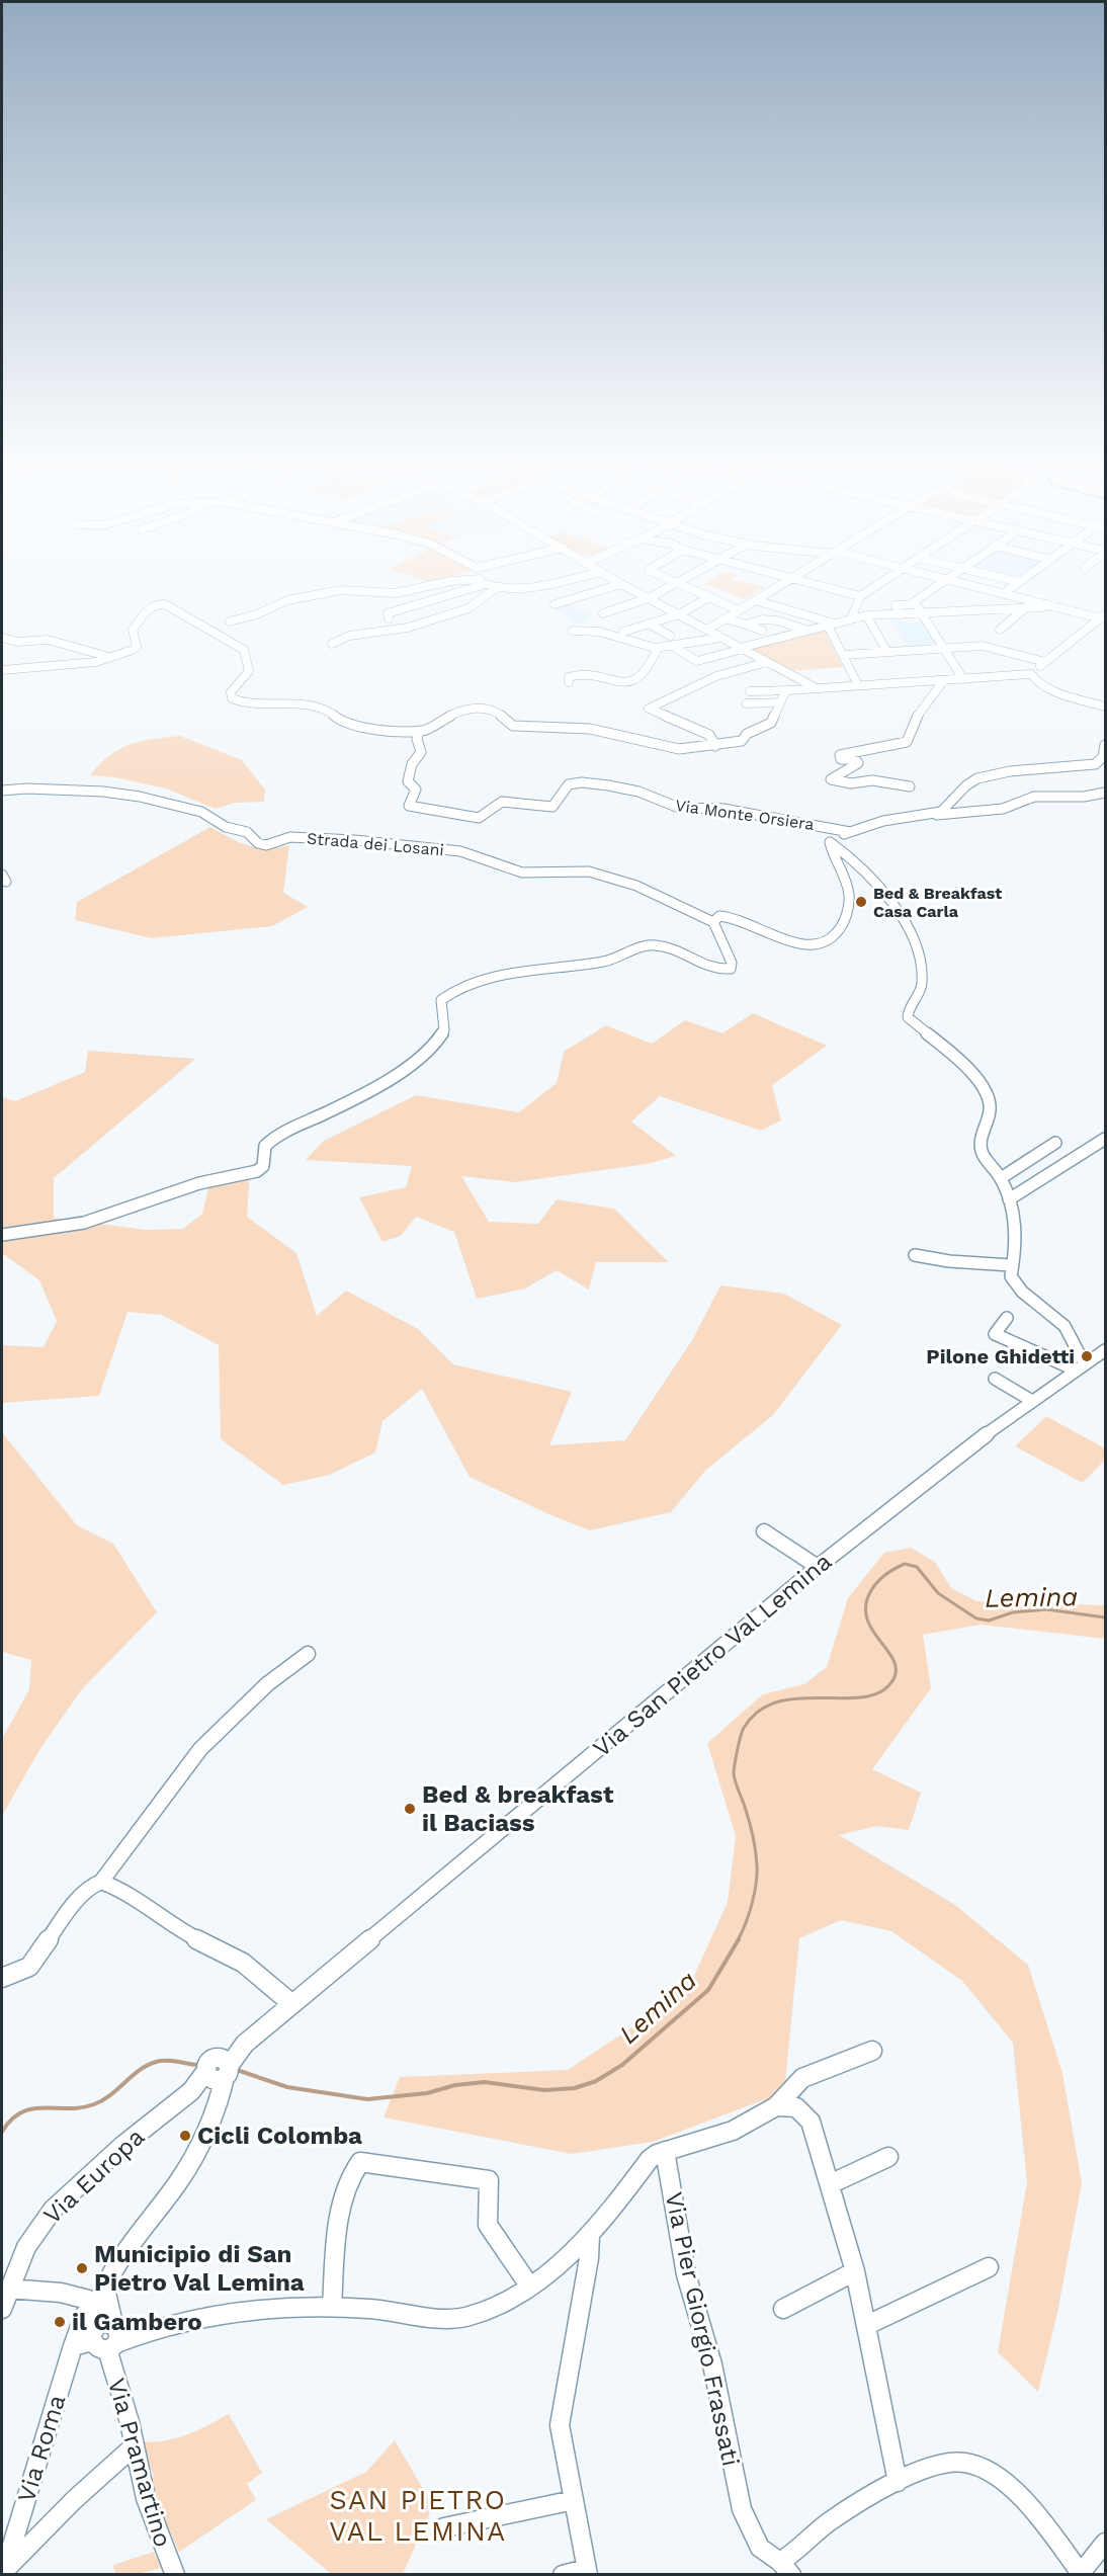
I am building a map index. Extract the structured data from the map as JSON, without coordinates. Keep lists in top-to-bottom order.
{
  "streets": {
    "street": [
      "Via Monte Orsiera",
      "Strada dei Losani",
      "Via San Pietro Val Lemina",
      "Via Europa",
      "Via Pier Giorgio Frassati",
      "Via Roma",
      "Via Pramartino"
    ]
  },
  "crossings": [
    ["Via San Pietro Val Lemina", "Via Europa"],
    ["Via Pier Giorgio Frassati", "Via Roma"],
    ["Via Pier Giorgio Frassati", "Via Pramartino"],
    ["Via Roma", "Via Pramartino"]
  ],
  "districts": ["SAN PIETRO VAL LEMINA"],
  "water": ["Lemina"],
  "places": [
    "Bed & Breakfast Casa Carla",
    "Pilone Ghidetti",
    "Bed & breakfast il Baciass",
    "Cicli Colomba",
    "Municipio di San Pietro Val Lemina",
    "il Gambero"
  ]
}
